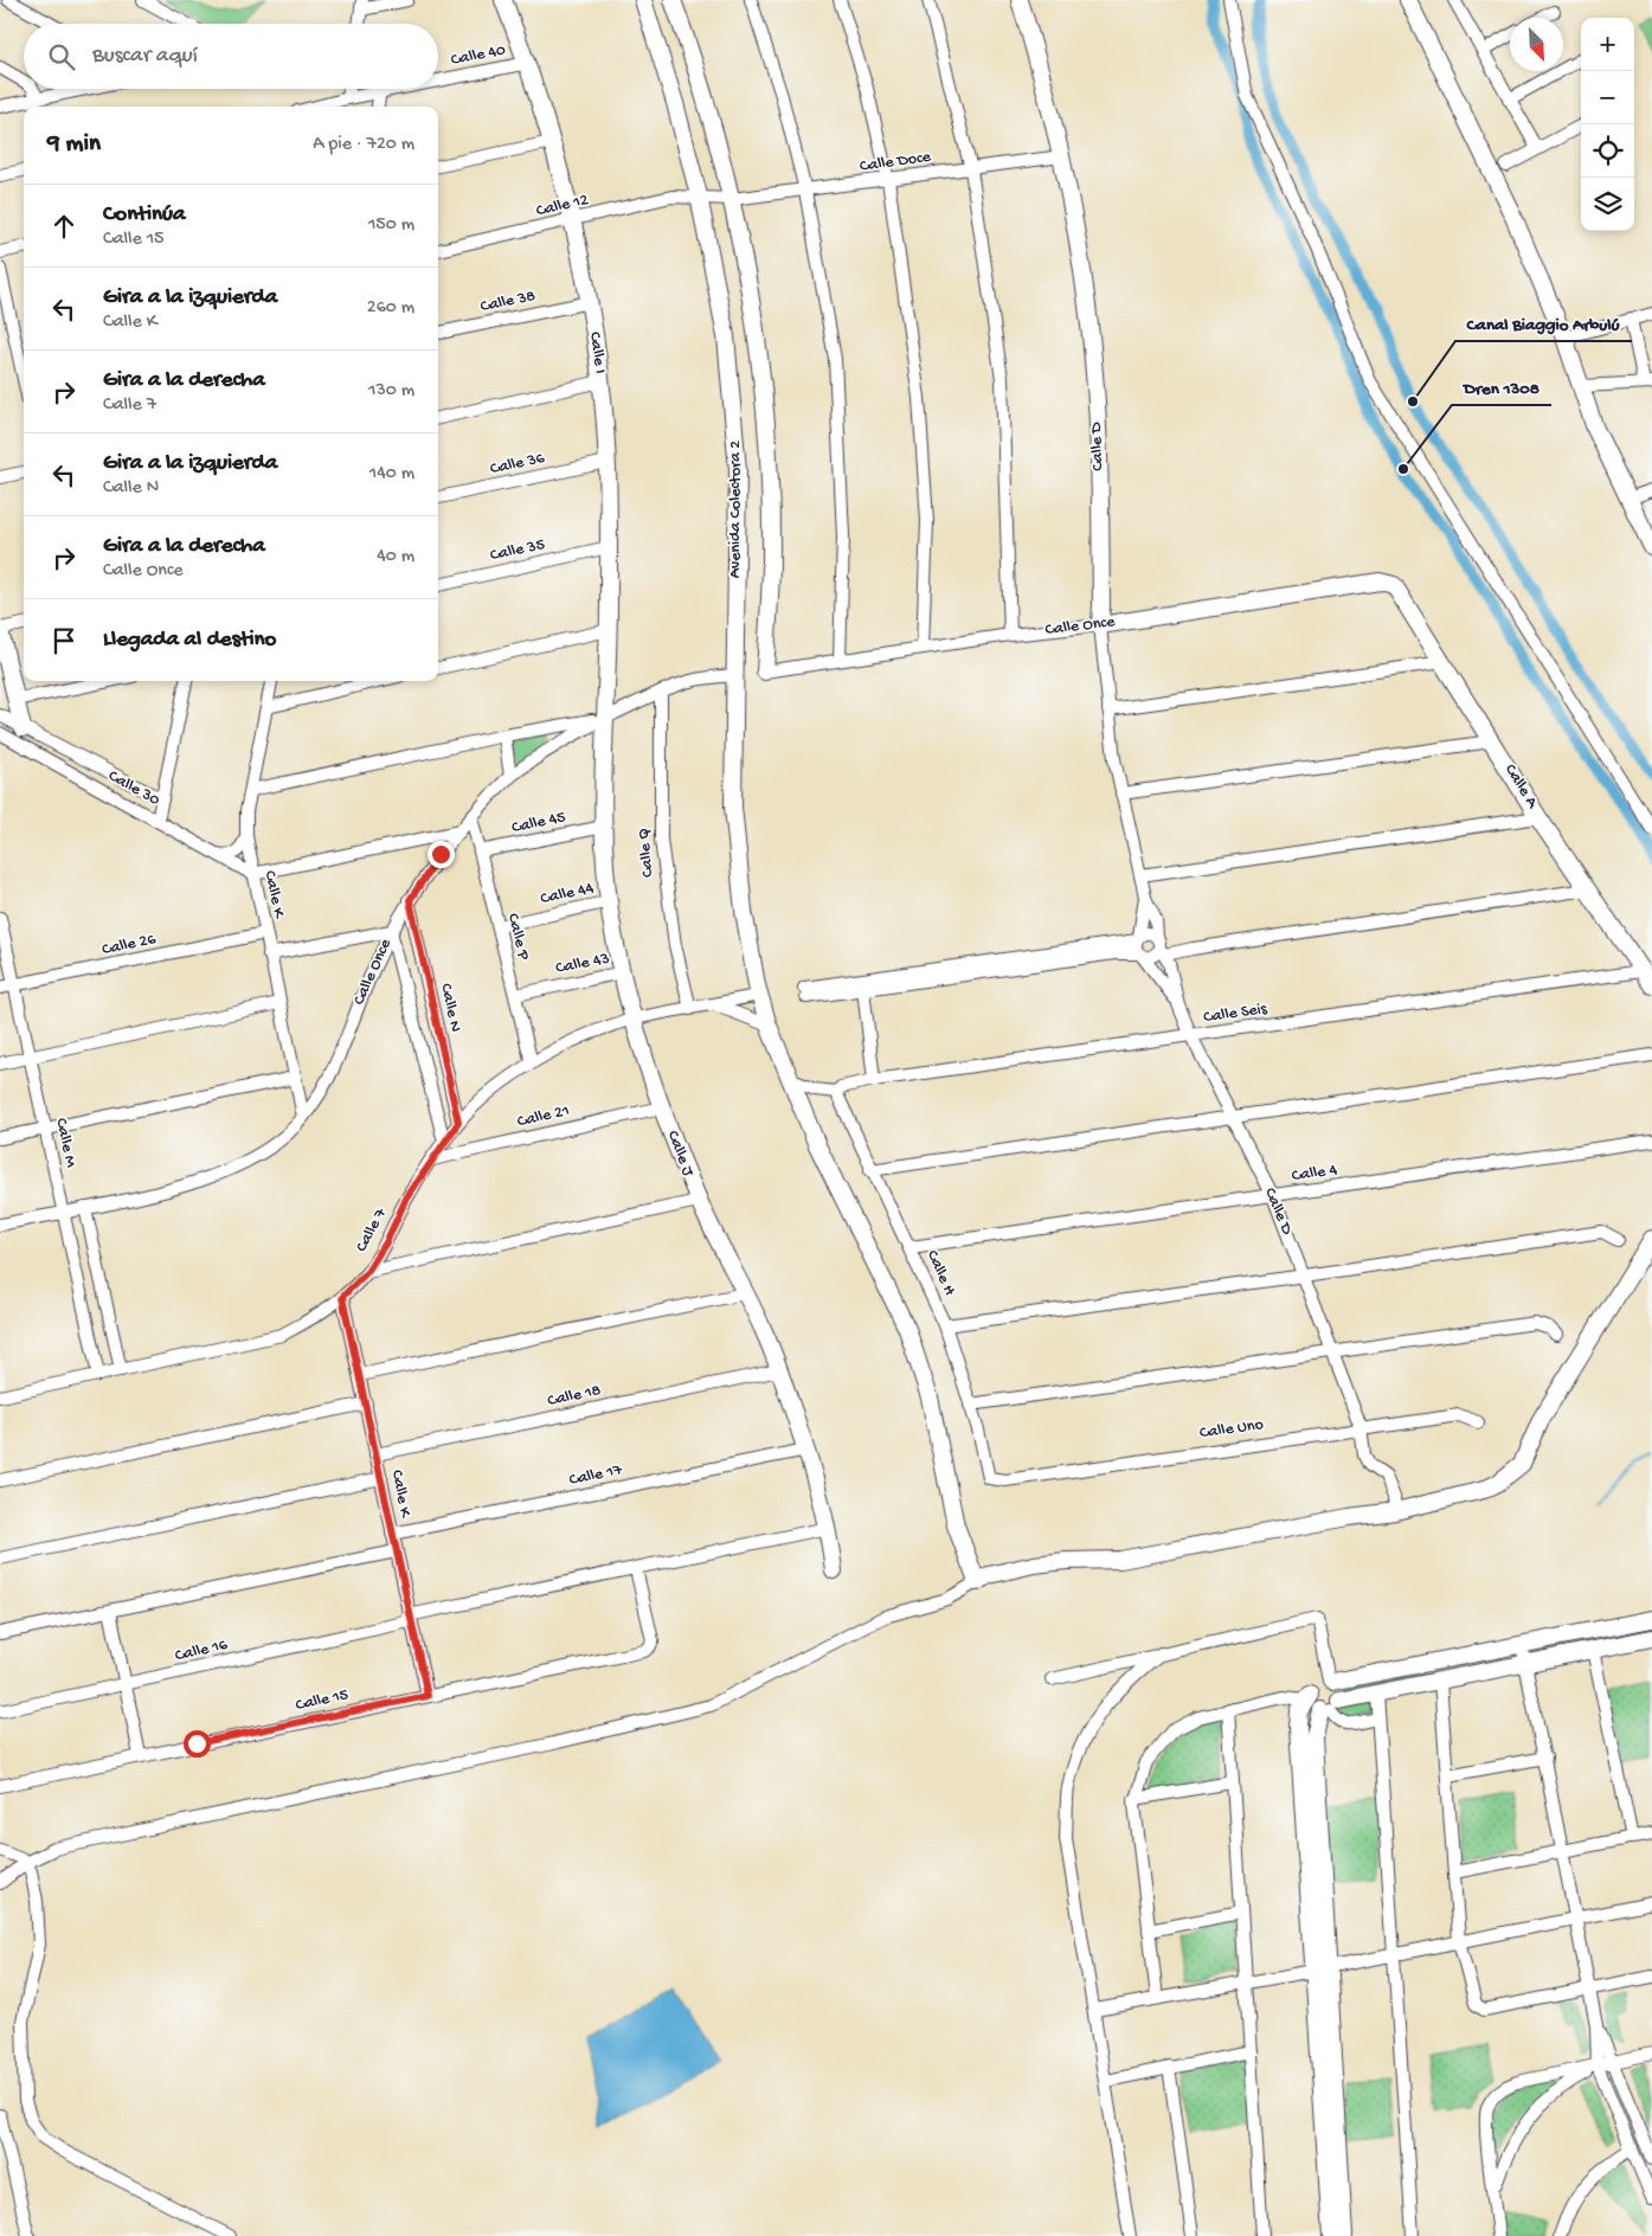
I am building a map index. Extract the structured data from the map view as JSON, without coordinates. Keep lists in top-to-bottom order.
{
  "streets": {
    "street": [
      "Calle 40",
      "Calle Doce",
      "Calle 12",
      "Calle 38",
      "Calle I",
      "Calle D",
      "Calle 36",
      "Avenida Colectora 2",
      "Calle 35",
      "Calle Once",
      "Calle A",
      "Calle 30",
      "Calle 45",
      "Calle Q",
      "Calle K",
      "Calle 44",
      "Calle P",
      "Calle 26",
      "Calle 43",
      "Calle N",
      "Calle Seis",
      "Calle 21",
      "Calle M",
      "Calle J",
      "Calle 4",
      "Calle 7",
      "Calle H",
      "Calle 18",
      "Calle Uno",
      "Calle 17",
      "Calle 16",
      "Calle 15"
    ]
  },
  "crossings": [
    ["Calle 40", "Calle I"],
    ["Calle Doce", "Calle 12"],
    ["Calle Doce", "Calle D"],
    ["Calle Doce", "Avenida Colectora 2"],
    ["Calle 12", "Calle I"],
    ["Calle 12", "Avenida Colectora 2"],
    ["Calle 38", "Calle I"],
    ["Calle I", "Calle 36"],
    ["Calle I", "Calle 35"],
    ["Calle I", "Calle Once"],
    ["Calle I", "Calle J"],
    ["Calle D", "Calle Once"],
    ["Calle D", "Calle Seis"],
    ["Calle D", "Calle 4"],
    ["Calle D", "Calle Uno"],
    ["Avenida Colectora 2", "Calle Once"],
    ["Avenida Colectora 2", "Calle 7"],
    ["Calle Once", "Calle A"],
    ["Calle Once", "Calle Q"],
    ["Calle Once", "Calle K"],
    ["Calle Once", "Calle P"],
    ["Calle Once", "Calle N"],
    ["Calle Once", "Calle M"],
    ["Calle Once", "Calle J"],
    ["Calle A", "Calle Seis"],
    ["Calle 30", "Calle K"],
    ["Calle 45", "Calle P"],
    ["Calle 45", "Calle J"],
    ["Calle Q", "Calle 7"],
    ["Calle K", "Calle 26"],
    ["Calle K", "Calle 7"],
    ["Calle K", "Calle 18"],
    ["Calle K", "Calle 17"],
    ["Calle K", "Calle 16"],
    ["Calle K", "Calle 15"],
    ["Calle 44", "Calle P"],
    ["Calle 44", "Calle J"],
    ["Calle P", "Calle 43"],
    ["Calle P", "Calle 7"],
    ["Calle 26", "Calle M"],
    ["Calle 43", "Calle J"],
    ["Calle N", "Calle 7"],
    ["Calle Seis", "Calle H"],
    ["Calle 21", "Calle J"],
    ["Calle 21", "Calle 7"],
    ["Calle M", "Calle 7"],
    ["Calle J", "Calle 7"],
    ["Calle J", "Calle 18"],
    ["Calle J", "Calle 17"],
    ["Calle J", "Calle 16"],
    ["Calle 4", "Calle H"],
    ["Calle H", "Calle Uno"],
    ["Calle 16", "Calle 15"]
  ],
  "places": ["Canal Biaggio Arbulú", "Dren 1308"],
  "north": "bottom right",
  "page": {
    "map_buttons": ["+", "−"],
    "search": "Buscar aquí",
    "heading": ["9 min", "A pie · 720 m"],
    "list": [
      ["Continúa", "Calle 15", "150 m"],
      ["Gira a la izquierda", "Calle K", "260 m"],
      ["Gira a la derecha", "Calle 7", "130 m"],
      ["Gira a la izquierda", "Calle N", "140 m"],
      ["Gira a la derecha", "Calle Once", "40 m"],
      "Llegada al destino"
    ]
  }
}
